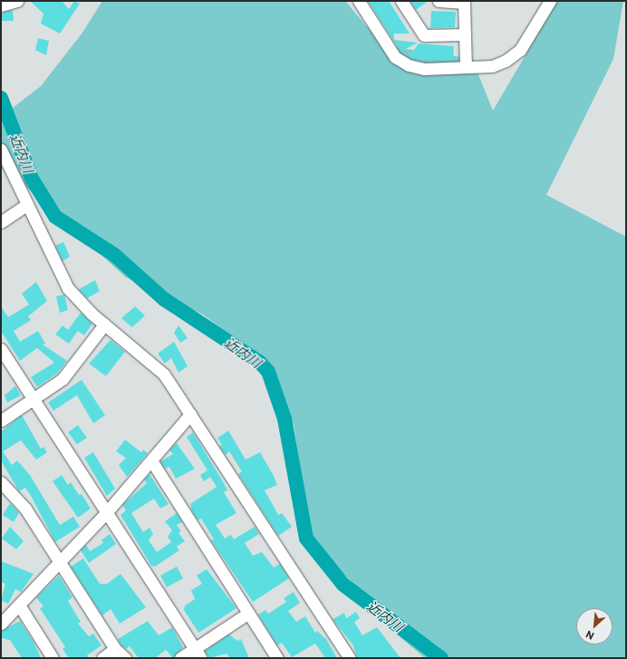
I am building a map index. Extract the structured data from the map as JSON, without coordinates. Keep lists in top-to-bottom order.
{
  "water": ["近内川"],
  "north": "bottom left"
}
